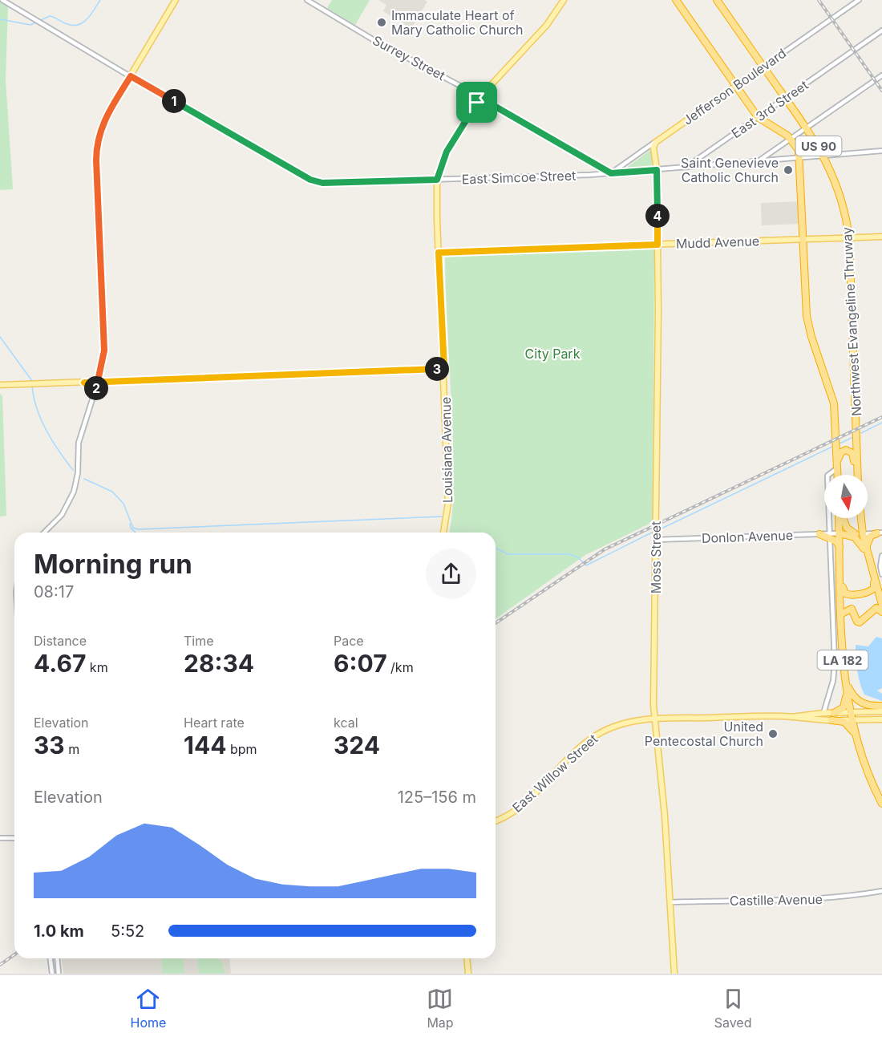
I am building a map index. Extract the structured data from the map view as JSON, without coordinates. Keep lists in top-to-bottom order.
{
  "streets": {
    "highway": ["US 90", "Northwest Evangeline Thruway", "LA 182"],
    "main road": [
      "Jefferson Boulevard",
      "Mudd Avenue",
      "Louisiana Avenue",
      "Moss Street",
      "East Willow Street"
    ],
    "street": [
      "Surrey Street",
      "East 3rd Street",
      "East Simcoe Street",
      "Donlon Avenue",
      "Castille Avenue"
    ]
  },
  "crossings": [
    ["Surrey Street", "Jefferson Boulevard"],
    ["Surrey Street", "East Simcoe Street"],
    ["Surrey Street", "Louisiana Avenue"],
    ["Jefferson Boulevard", "US 90"],
    ["Jefferson Boulevard", "East Simcoe Street"],
    ["Jefferson Boulevard", "Northwest Evangeline Thruway"],
    ["Jefferson Boulevard", "Moss Street"],
    ["East 3rd Street", "US 90"],
    ["East 3rd Street", "East Simcoe Street"],
    ["East 3rd Street", "Northwest Evangeline Thruway"],
    ["US 90", "East Simcoe Street"],
    ["US 90", "Mudd Avenue"],
    ["US 90", "Northwest Evangeline Thruway"],
    ["East Simcoe Street", "Northwest Evangeline Thruway"],
    ["East Simcoe Street", "Louisiana Avenue"],
    ["East Simcoe Street", "Moss Street"],
    ["Mudd Avenue", "Northwest Evangeline Thruway"],
    ["Mudd Avenue", "Louisiana Avenue"],
    ["Mudd Avenue", "Moss Street"],
    ["Donlon Avenue", "Moss Street"],
    ["Moss Street", "East Willow Street"],
    ["Moss Street", "Castille Avenue"],
    ["LA 182", "East Willow Street"]
  ],
  "parks": ["City Park"],
  "places": ["Immaculate Heart of Mary Catholic Church", "Saint Genevieve Catholic Church", "United Pentecostal Church"],
  "north": "bottom",
  "page": {
    "pins": [
      "1",
      "4",
      "3",
      "2"
    ],
    "heading": ["Morning run", "08:17"],
    "stats": [
      ["Distance", "4.67 km"],
      ["Time", "28:34"],
      ["Pace", "6:07 /km"],
      ["Elevation", "33 m"],
      ["Heart rate", "144 bpm"],
      ["kcal", "324"]
    ],
    "chart": ["Elevation", "125–156 m"],
    "list": [
      {
        "name": "1.0 km",
        "note": "5:52"
      }
    ],
    "tabs": ["Home", "Map", "Saved"]
  }
}
